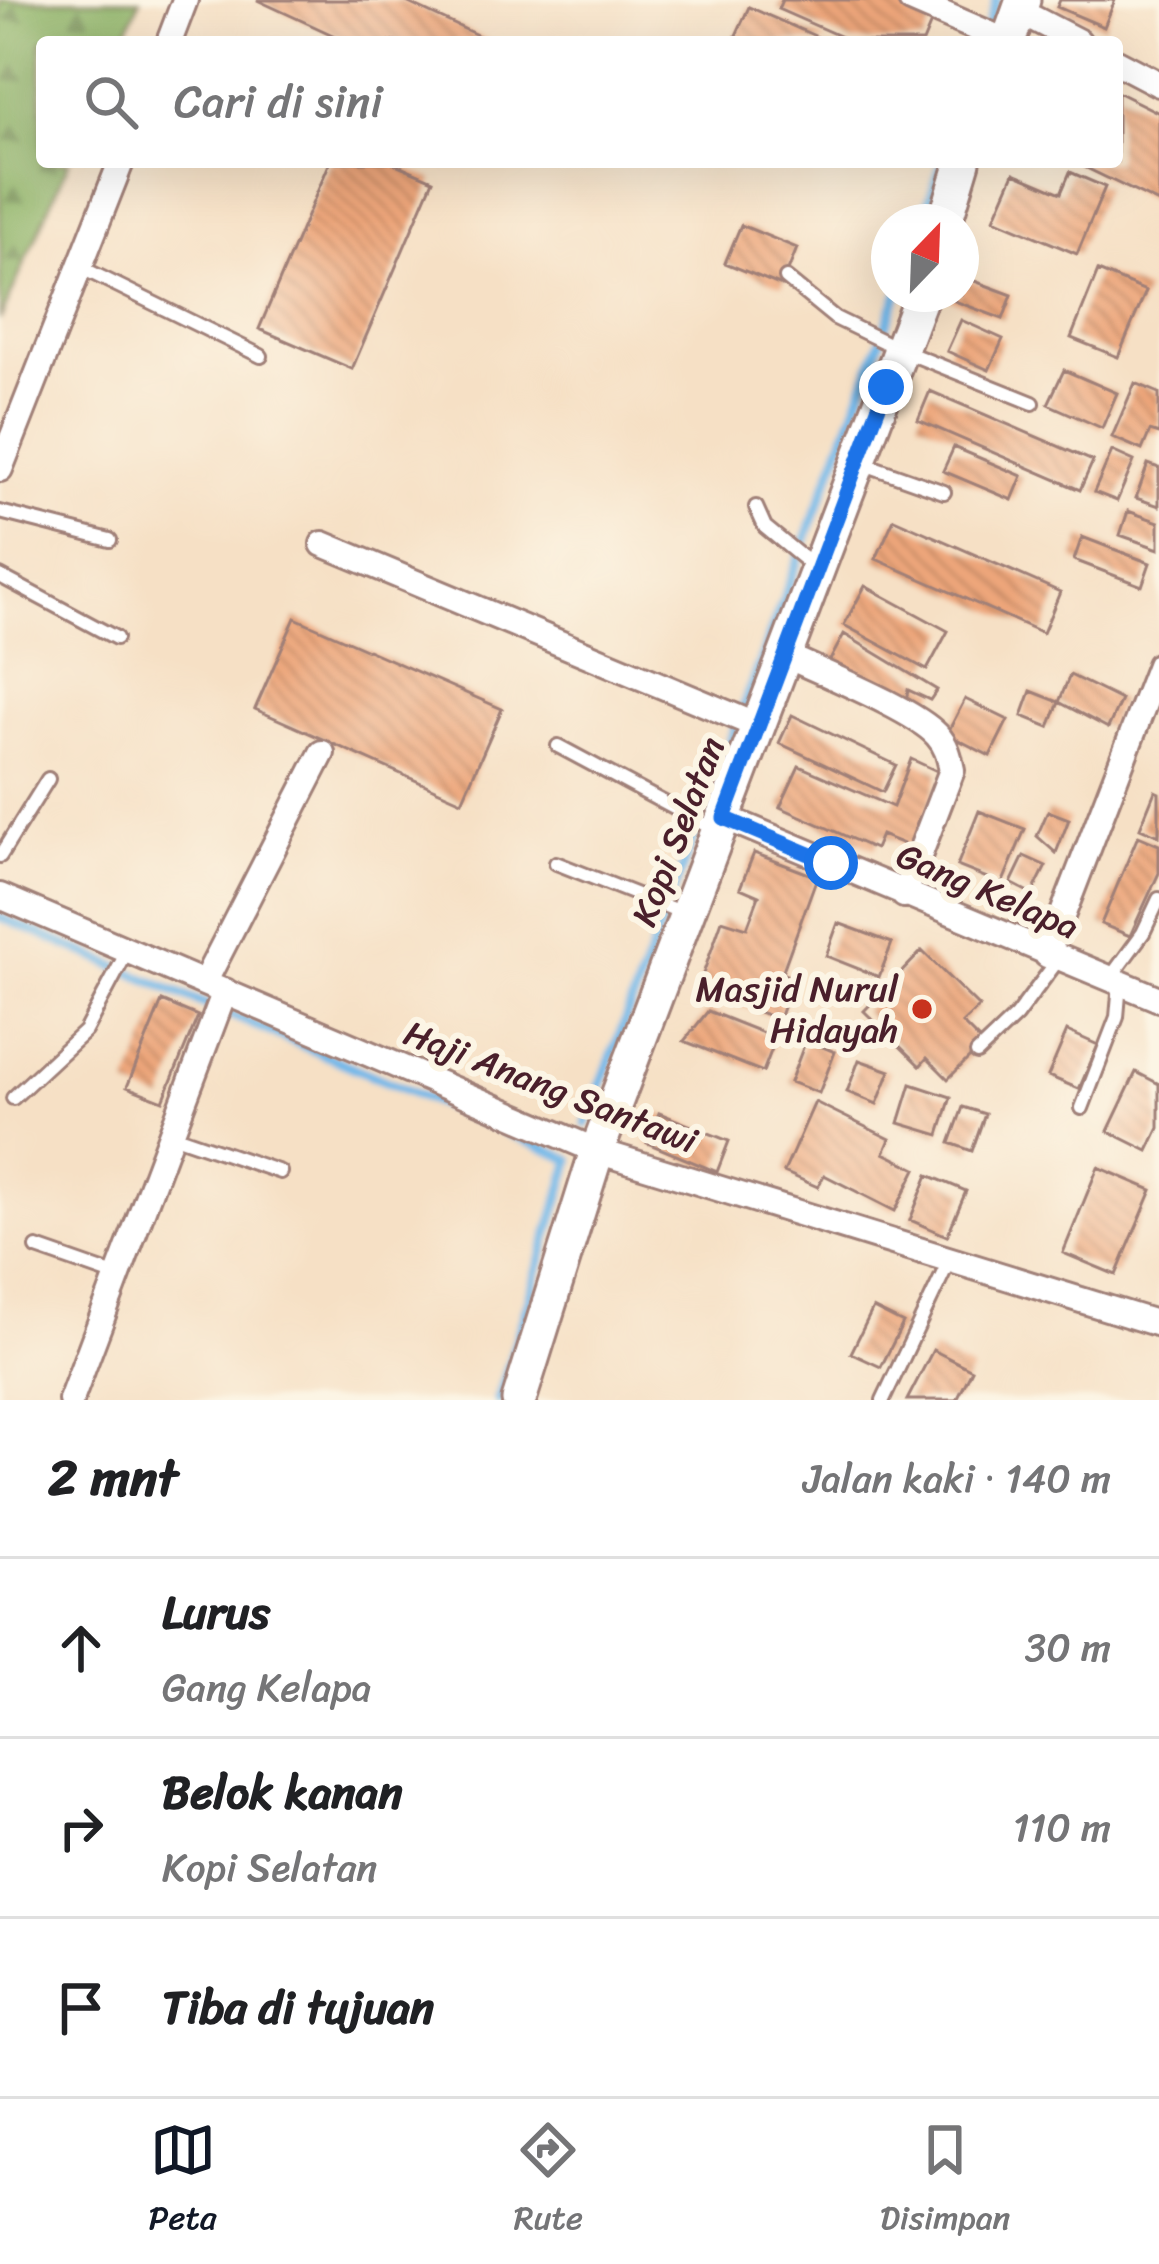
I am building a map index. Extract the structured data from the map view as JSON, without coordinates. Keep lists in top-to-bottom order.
{
  "streets": {
    "street": ["Kopi Selatan", "Gang Kelapa", "Haji Anang Santawi"]
  },
  "crossings": [
    ["Kopi Selatan", "Gang Kelapa"],
    ["Kopi Selatan", "Haji Anang Santawi"]
  ],
  "places": ["Masjid Nurul Hidayah"],
  "north": "top right",
  "page": {
    "search": "Cari di sini",
    "heading": ["2 mnt", "Jalan kaki · 140 m"],
    "list": [
      ["Lurus", "Gang Kelapa", "30 m"],
      ["Belok kanan", "Kopi Selatan", "110 m"],
      "Tiba di tujuan"
    ],
    "nav": ["Peta", "Rute", "Disimpan"]
  }
}
